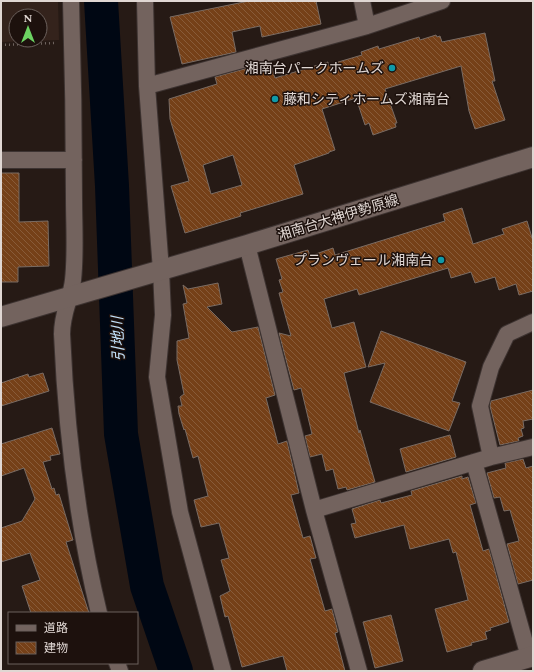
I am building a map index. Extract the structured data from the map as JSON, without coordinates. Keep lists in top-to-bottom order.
{
  "streets": {
    "street": ["湘南台大神伊勢原線"]
  },
  "water": ["引地川"],
  "places": ["湘南台パークホームズ", "藤和シティホームズ湘南台", "プランヴェール湘南台"],
  "legend": ["道路", "建物"],
  "north": "top"
}
